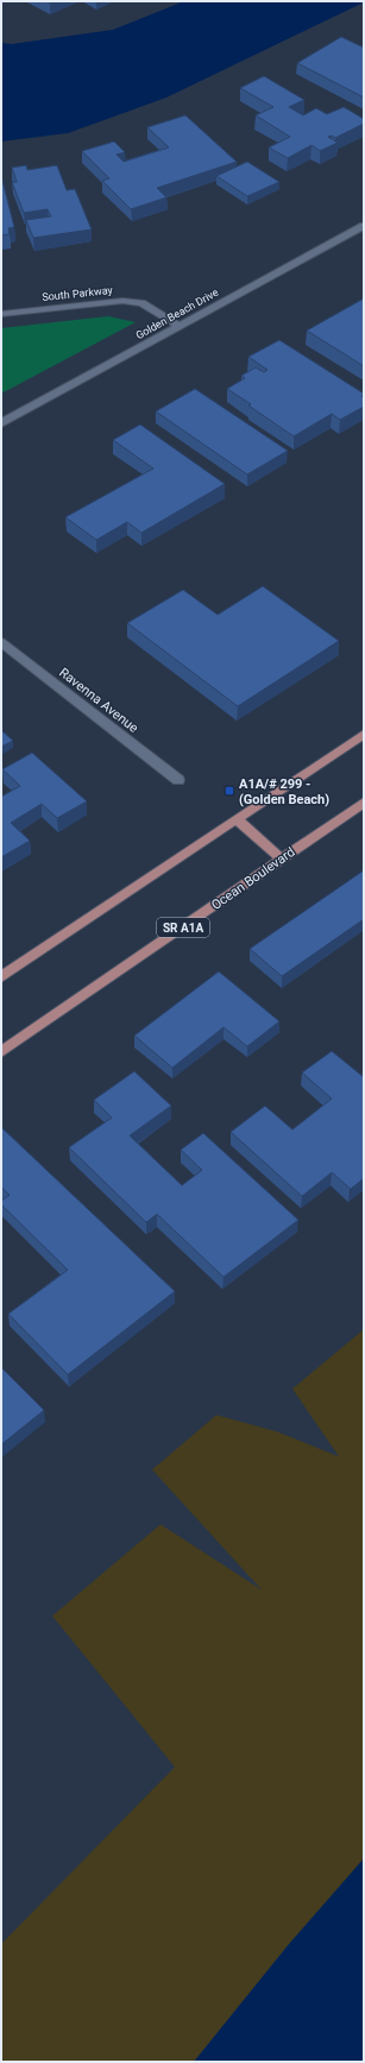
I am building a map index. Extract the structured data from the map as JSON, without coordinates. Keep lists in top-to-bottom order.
{
  "streets": {
    "main road": ["Ocean Boulevard", "SR A1A"],
    "street": ["South Parkway", "Golden Beach Drive", "Ravenna Avenue"]
  },
  "crossings": [
    ["South Parkway", "Golden Beach Drive"]
  ],
  "places": {
    "transit": ["A1A/# 299 - (Golden Beach)"]
  }
}
